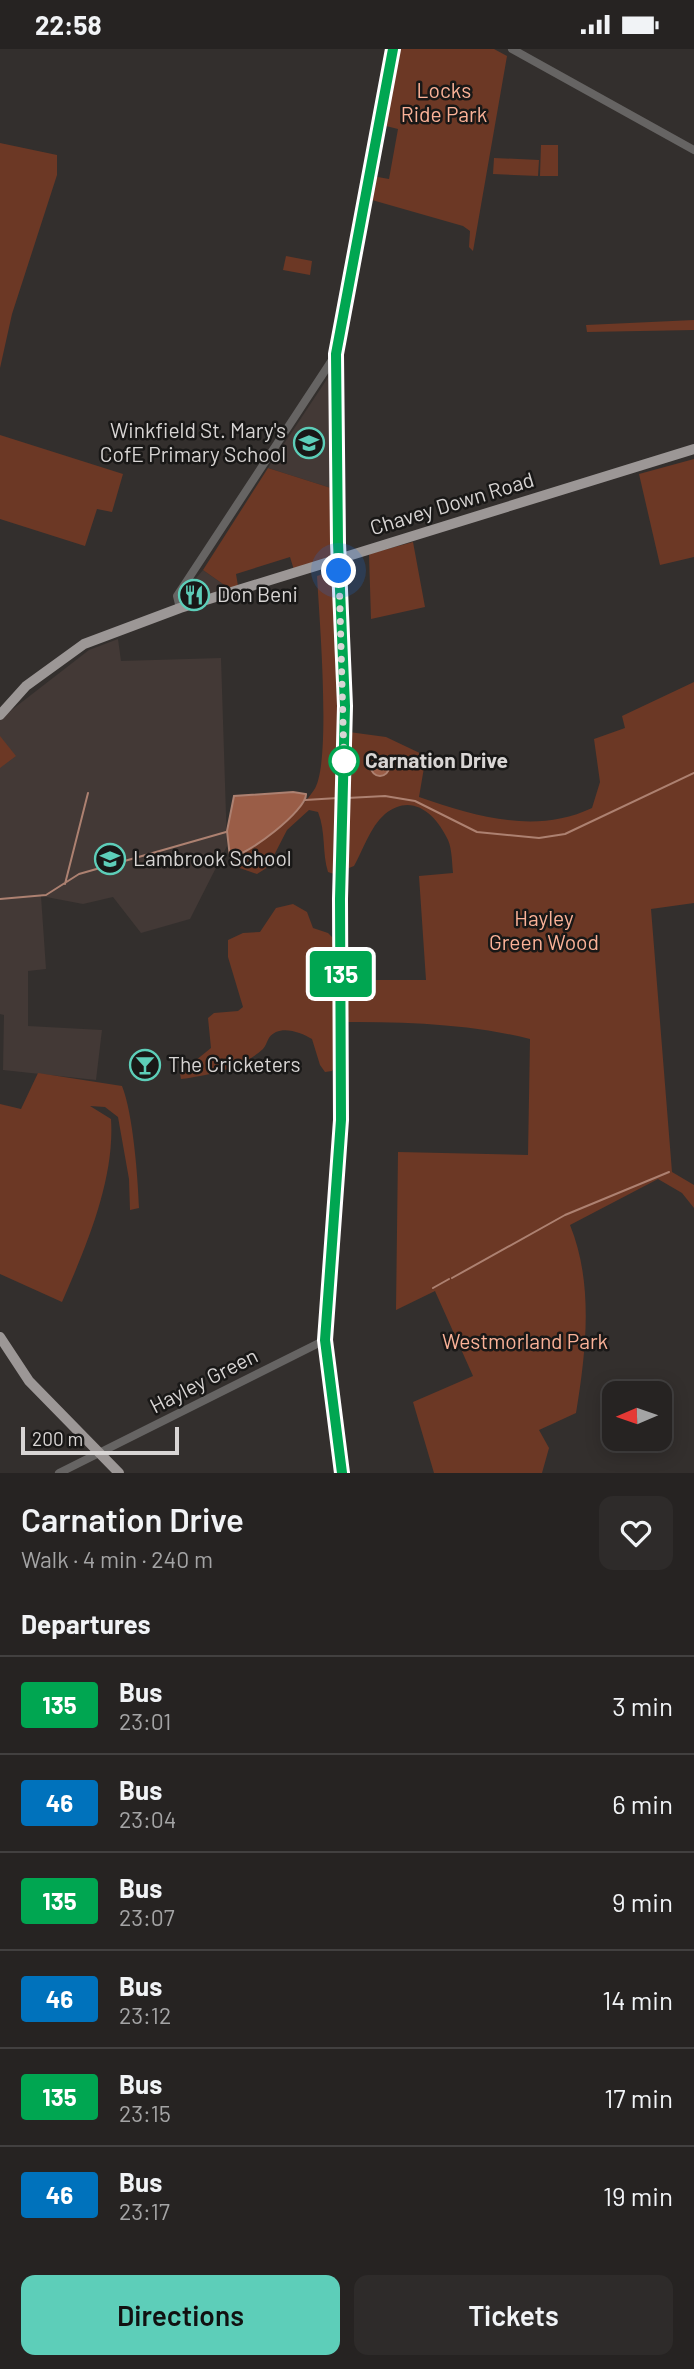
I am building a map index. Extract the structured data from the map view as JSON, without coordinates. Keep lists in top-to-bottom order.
{
  "streets": {
    "main road": ["Chavey Down Road"],
    "street": ["Hayley Green"]
  },
  "parks": ["Locks Ride Park", "Hayley Green Wood", "Westmorland Park"],
  "places": {
    "school or university": ["Winkfield St. Mary's CofE Primary School", "Lambrook School"],
    "restaurant": ["Don Beni"],
    "other": ["Carnation Drive"],
    "bar": ["The Cricketers"]
  },
  "lines": ["bus line 135"],
  "scale_bar": "200 m",
  "north": "left",
  "page": {
    "status": "22:58",
    "on_map": "135",
    "scale": "200 m",
    "heading": [
      ["Carnation Drive", "Walk · 4 min · 240 m"],
      "Departures"
    ],
    "list": [
      {
        "mark": "135",
        "name": "Bus",
        "note": "23:01",
        "value": "3 min"
      },
      {
        "mark": "46",
        "name": "Bus",
        "note": "23:04",
        "value": "6 min"
      },
      {
        "mark": "135",
        "name": "Bus",
        "note": "23:07",
        "value": "9 min"
      },
      {
        "mark": "46",
        "name": "Bus",
        "note": "23:12",
        "value": "14 min"
      },
      {
        "mark": "135",
        "name": "Bus",
        "note": "23:15",
        "value": "17 min"
      },
      {
        "mark": "46",
        "name": "Bus",
        "note": "23:17",
        "value": "19 min"
      }
    ],
    "buttons": ["Directions", "Tickets"]
  }
}
